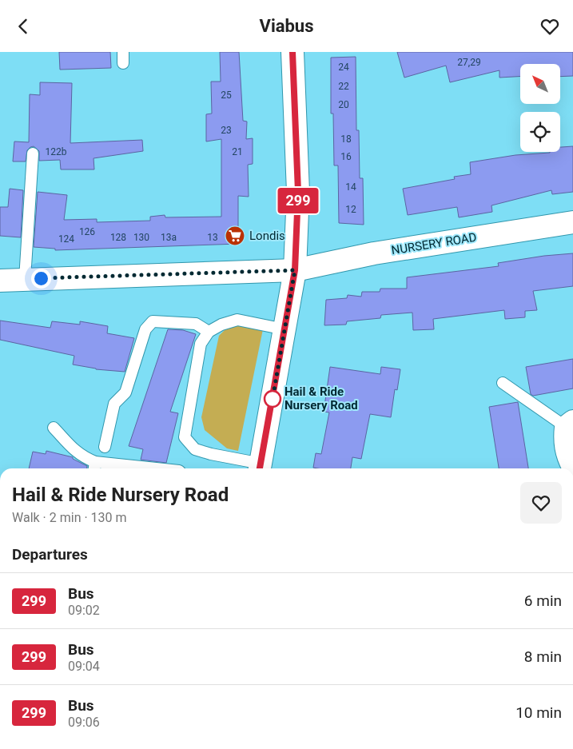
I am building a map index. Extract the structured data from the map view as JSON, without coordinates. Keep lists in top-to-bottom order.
{
  "streets": {
    "street": ["NURSERY ROAD"]
  },
  "places": {
    "supermarket": ["Londis"],
    "other": ["Hail & Ride Nursery Road"]
  },
  "lines": ["bus line 299"],
  "house_numbers": [
    "27,29",
    "24",
    "22",
    "25",
    "20",
    "23",
    "18",
    "122b",
    "21",
    "16",
    "14",
    "12",
    "126",
    "128",
    "130",
    "13a",
    "13",
    "124"
  ],
  "north": "top left",
  "page": {
    "header": "Viabus",
    "on_map": "299",
    "heading": [
      ["Hail & Ride Nursery Road", "Walk · 2 min · 130 m"],
      "Departures"
    ],
    "list": [
      {
        "mark": "299",
        "name": "Bus",
        "note": "09:02",
        "value": "6 min"
      },
      {
        "mark": "299",
        "name": "Bus",
        "note": "09:04",
        "value": "8 min"
      },
      {
        "mark": "299",
        "name": "Bus",
        "note": "09:06",
        "value": "10 min"
      }
    ]
  }
}
